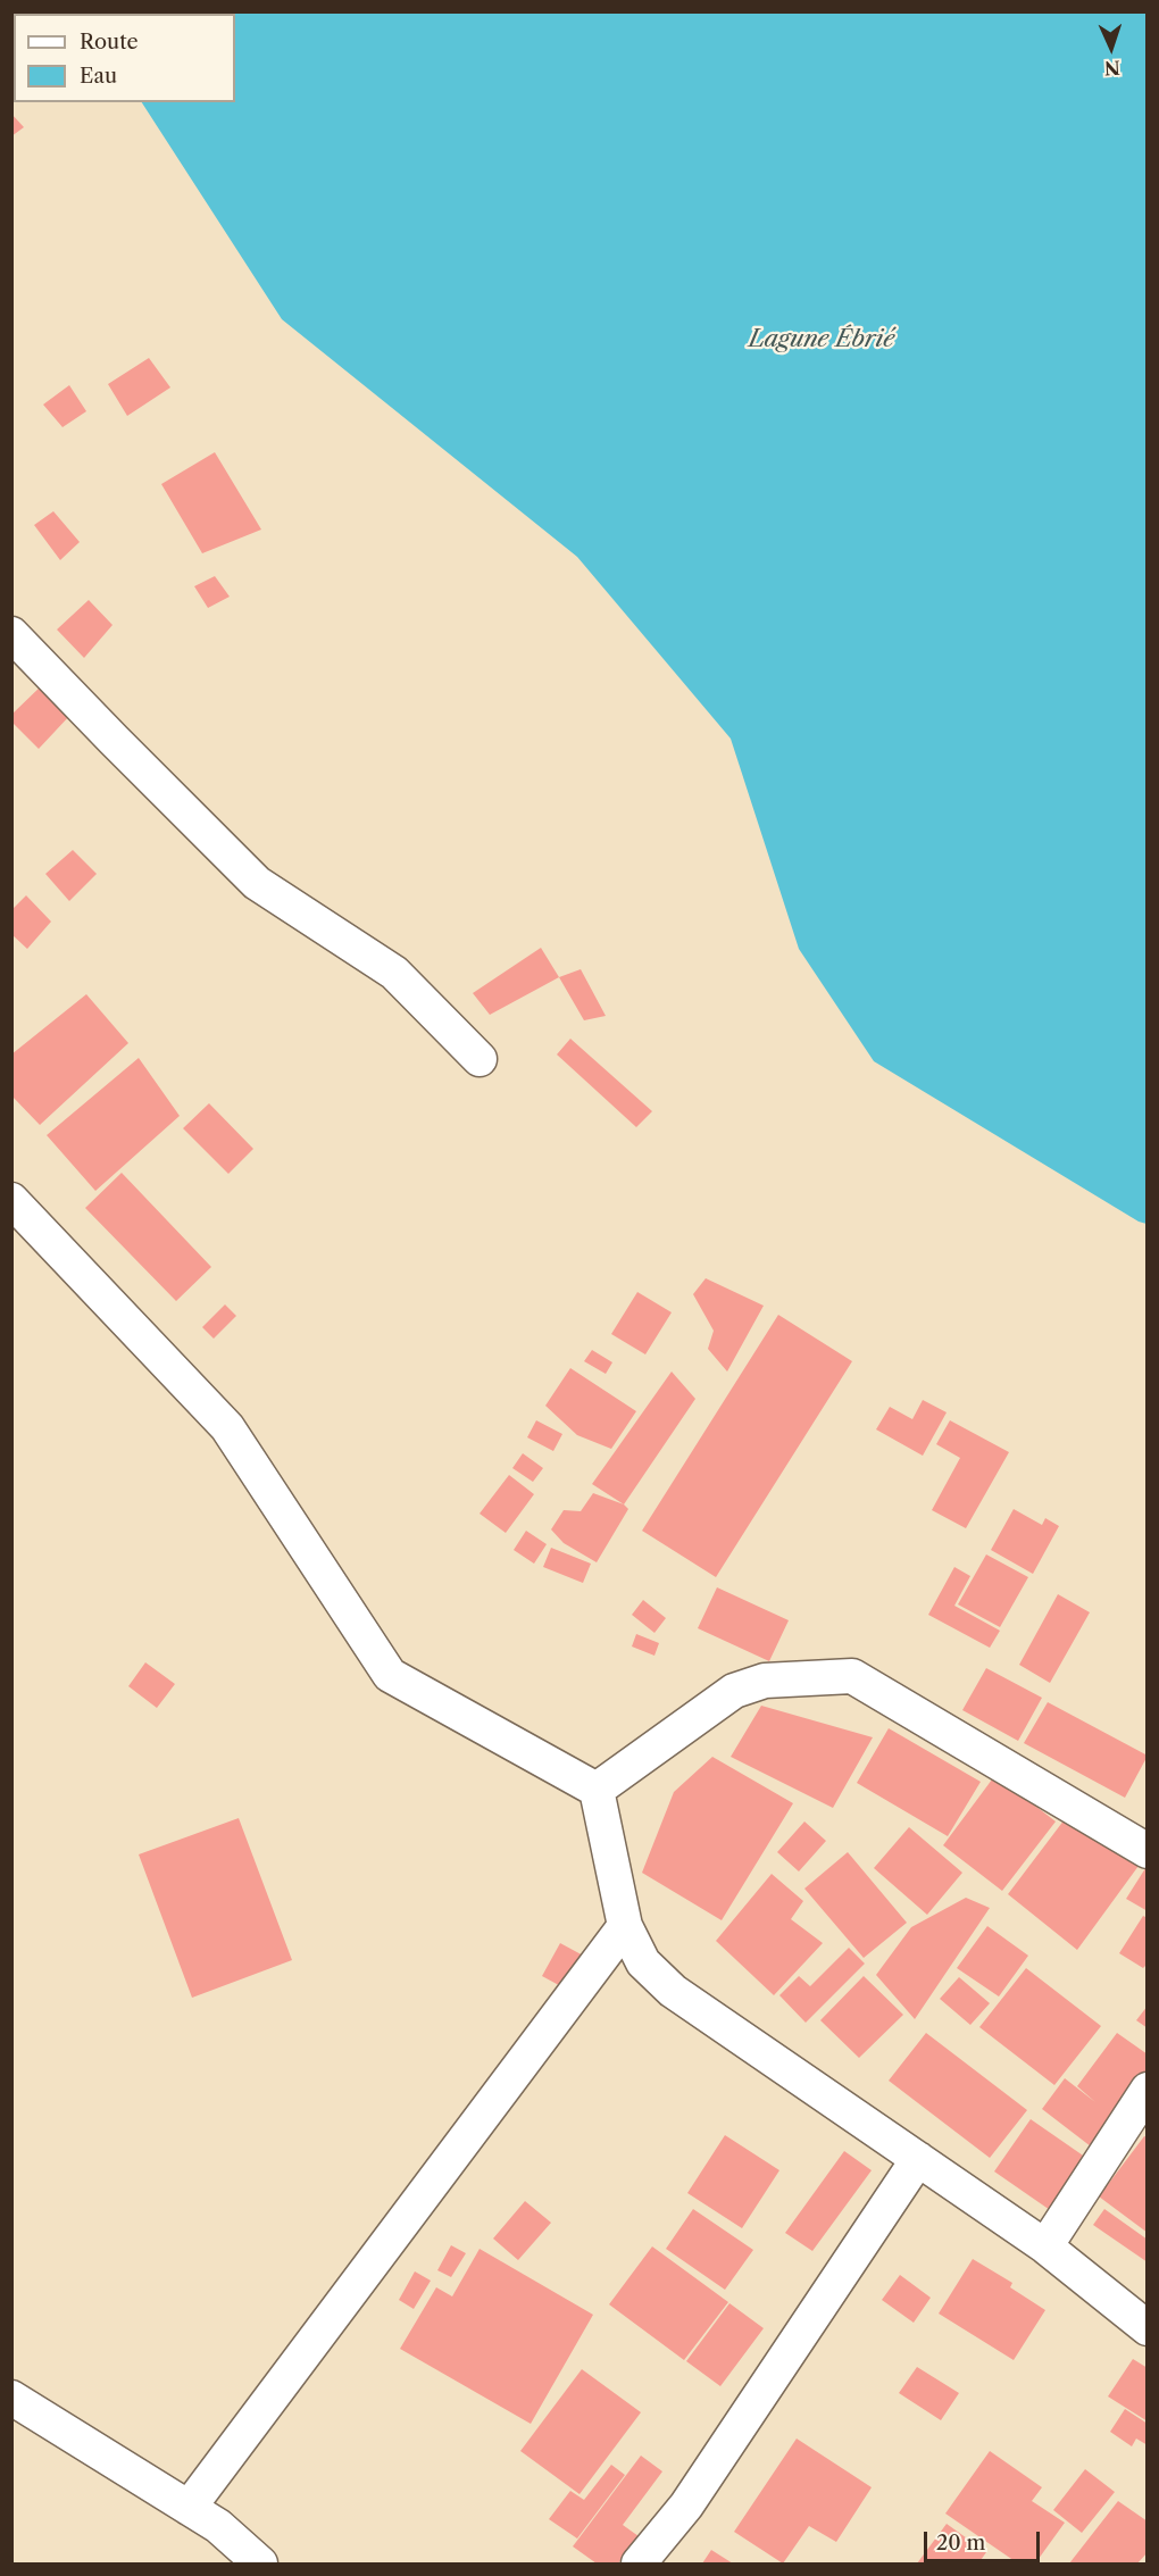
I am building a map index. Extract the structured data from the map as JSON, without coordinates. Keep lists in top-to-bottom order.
{
  "water": ["Lagune Ébrié"],
  "legend": ["Route", "Eau"],
  "scale_bar": "20 m",
  "north": "bottom"
}
